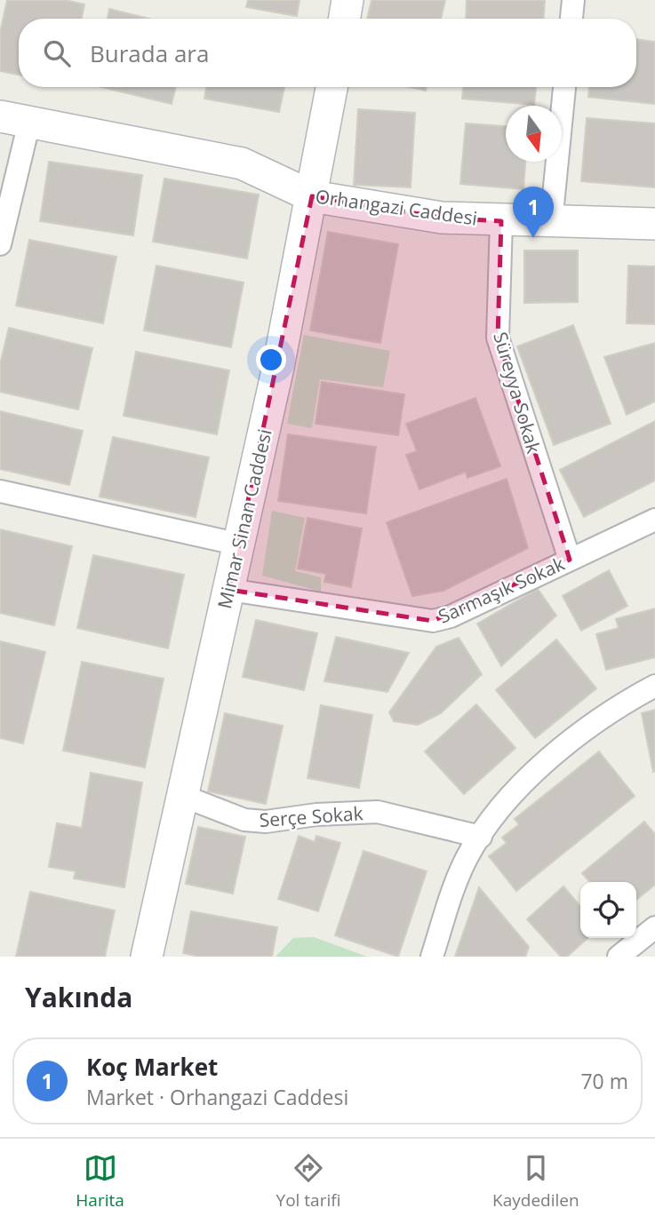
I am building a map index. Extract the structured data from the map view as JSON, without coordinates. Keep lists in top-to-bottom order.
{
  "streets": {
    "street": [
      "Orhangazi Caddesi",
      "Süreyya Sokak",
      "Mimar Sinan Caddesi",
      "Sarmaşık Sokak",
      "Serçe Sokak"
    ]
  },
  "crossings": [
    ["Orhangazi Caddesi", "Süreyya Sokak"],
    ["Orhangazi Caddesi", "Mimar Sinan Caddesi"],
    ["Süreyya Sokak", "Sarmaşık Sokak"],
    ["Mimar Sinan Caddesi", "Sarmaşık Sokak"],
    ["Mimar Sinan Caddesi", "Serçe Sokak"]
  ],
  "north": "bottom",
  "page": {
    "search": "Burada ara",
    "pins": "1",
    "heading": "Yakında",
    "list": [
      {
        "mark": "1",
        "name": "Koç Market",
        "note": "Market · Orhangazi Caddesi",
        "value": "70 m"
      }
    ],
    "nav": ["Harita", "Yol tarifi", "Kaydedilen"]
  }
}
